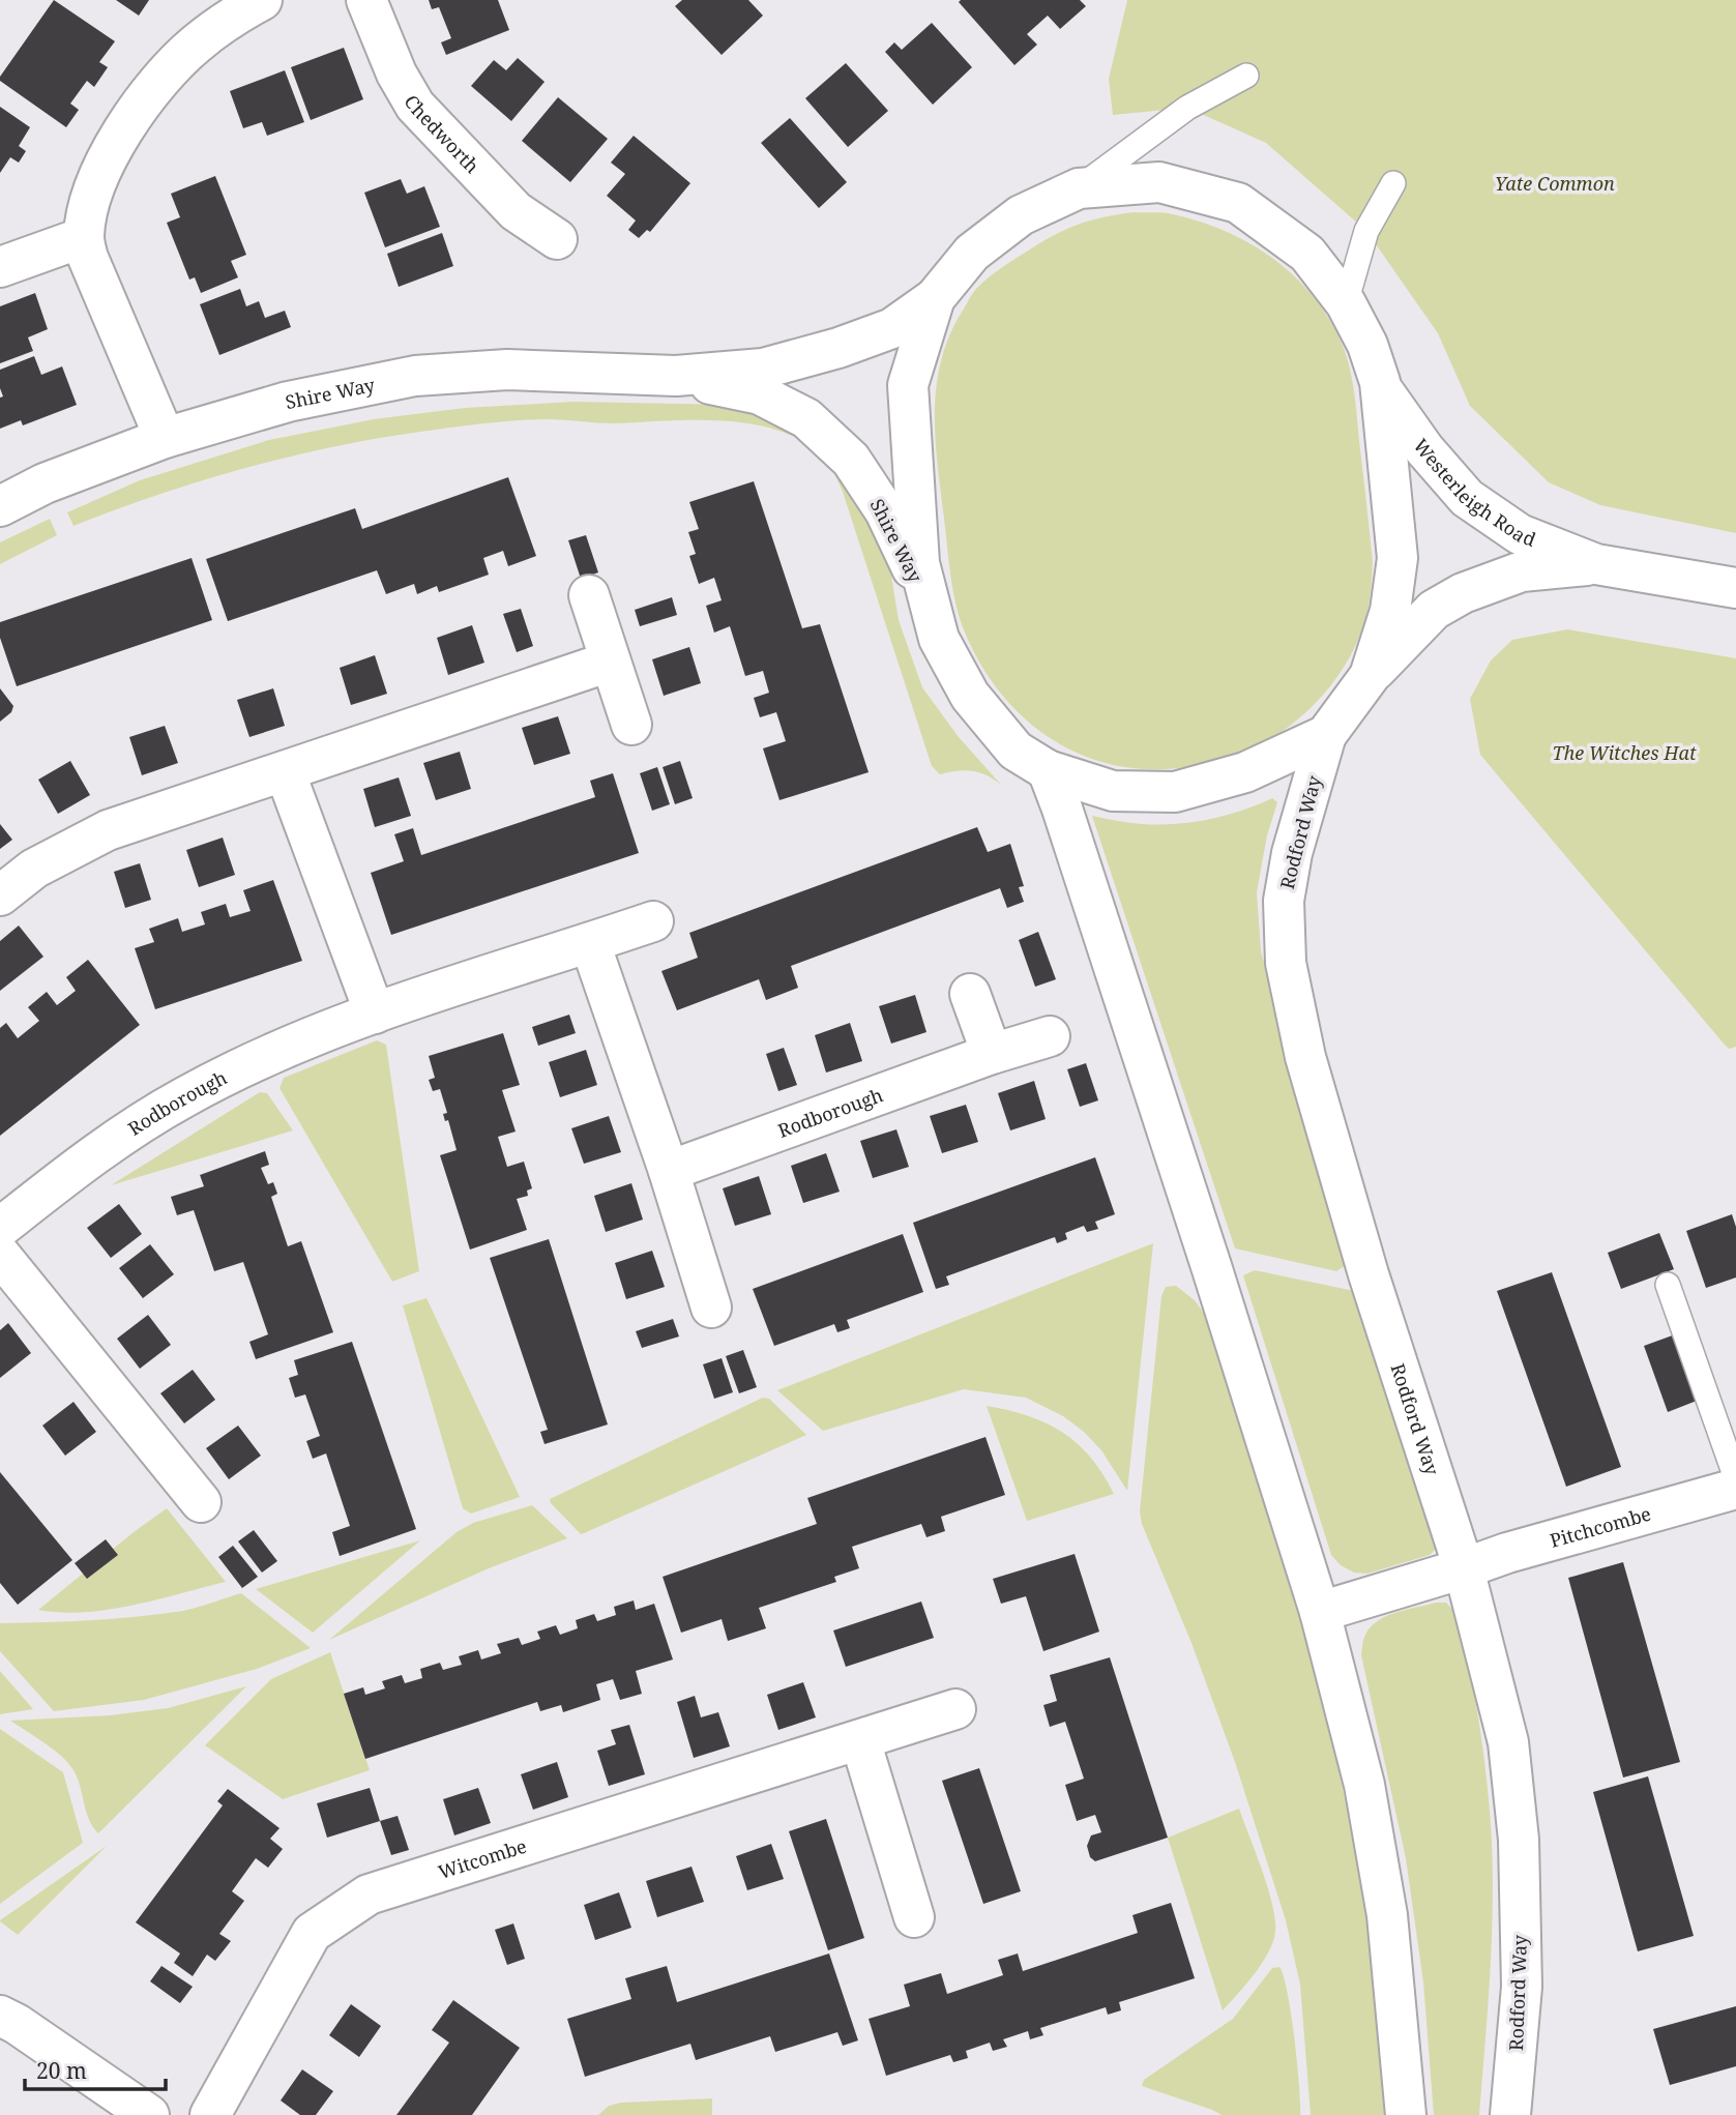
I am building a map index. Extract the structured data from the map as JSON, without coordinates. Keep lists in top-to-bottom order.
{
  "streets": {
    "street": [
      "Chedworth",
      "Shire Way",
      "Westerleigh Road",
      "Rodford Way",
      "Rodborough",
      "Pitchcombe",
      "Witcombe"
    ]
  },
  "crossings": [
    ["Rodford Way", "Pitchcombe"]
  ],
  "parks": ["Yate Common", "The Witches Hat"],
  "scale_bar": "20 m"
}
